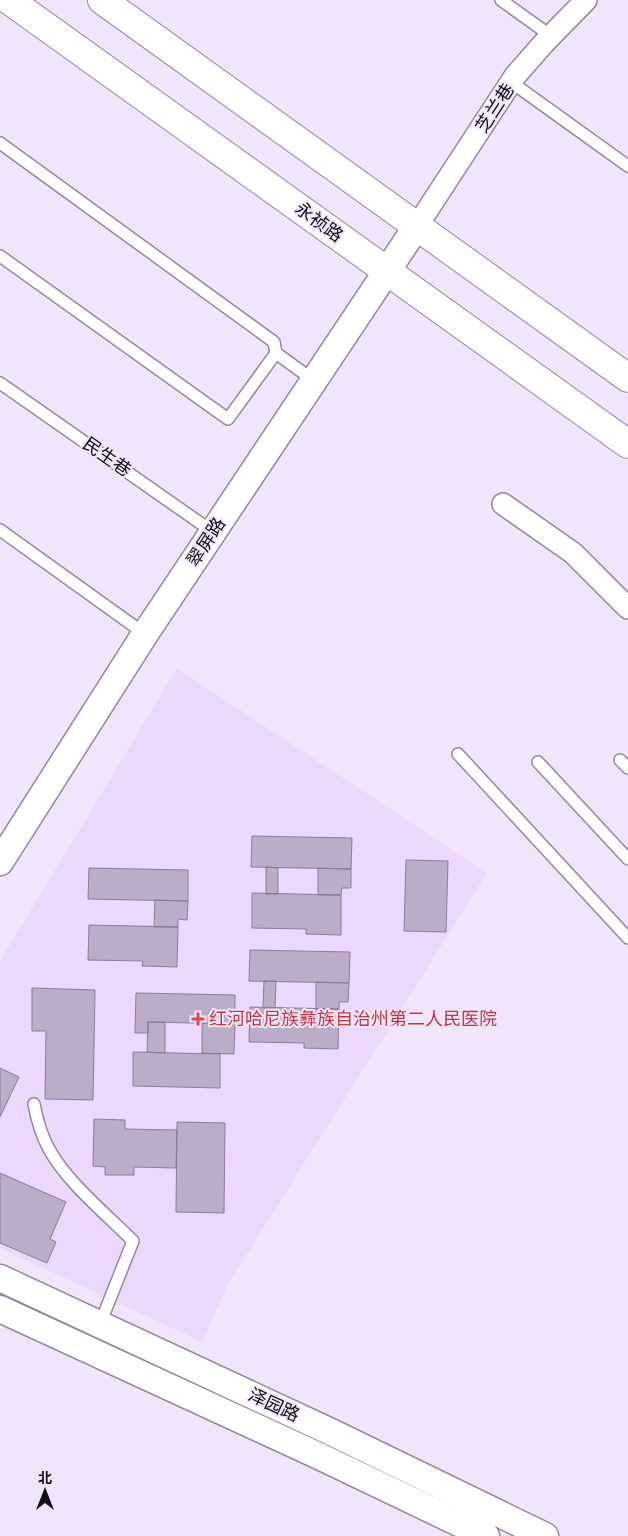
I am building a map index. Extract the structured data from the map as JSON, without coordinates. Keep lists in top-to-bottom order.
{
  "streets": {
    "main road": ["永祯路"],
    "street": ["芝兰巷", "翠屏路", "泽园路"],
    "lane": ["民生巷"]
  },
  "crossings": [
    ["芝兰巷", "翠屏路"],
    ["永祯路", "翠屏路"],
    ["民生巷", "翠屏路"]
  ],
  "places": {
    "health": ["红河哈尼族彝族自治州第二人民医院"]
  },
  "north": "top"
}
